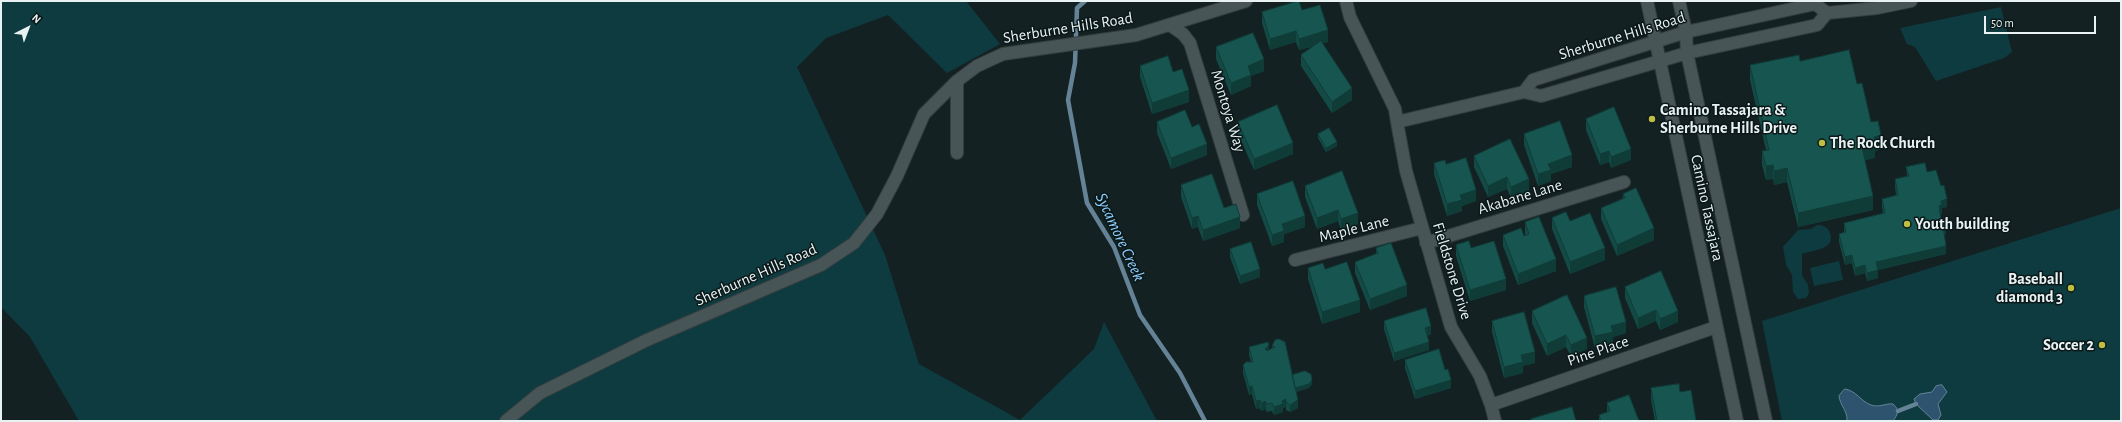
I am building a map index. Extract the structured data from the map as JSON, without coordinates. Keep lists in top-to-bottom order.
{
  "streets": {
    "street": [
      "Sherburne Hills Road",
      "Montoya Way",
      "Akabane Lane",
      "Camino Tassajara",
      "Maple Lane",
      "Fieldstone Drive",
      "Pine Place"
    ]
  },
  "crossings": [
    ["Sherburne Hills Road", "Montoya Way"],
    ["Sherburne Hills Road", "Camino Tassajara"],
    ["Akabane Lane", "Fieldstone Drive"],
    ["Camino Tassajara", "Pine Place"],
    ["Maple Lane", "Fieldstone Drive"],
    ["Fieldstone Drive", "Pine Place"]
  ],
  "water": ["Sycamore Creek"],
  "places": [
    "Camino Tassajara & Sherburne Hills Drive",
    "The Rock Church",
    "Youth building",
    "Baseball diamond 3",
    "Soccer 2"
  ],
  "scale_bar": "50 m",
  "north": "top right"
}
